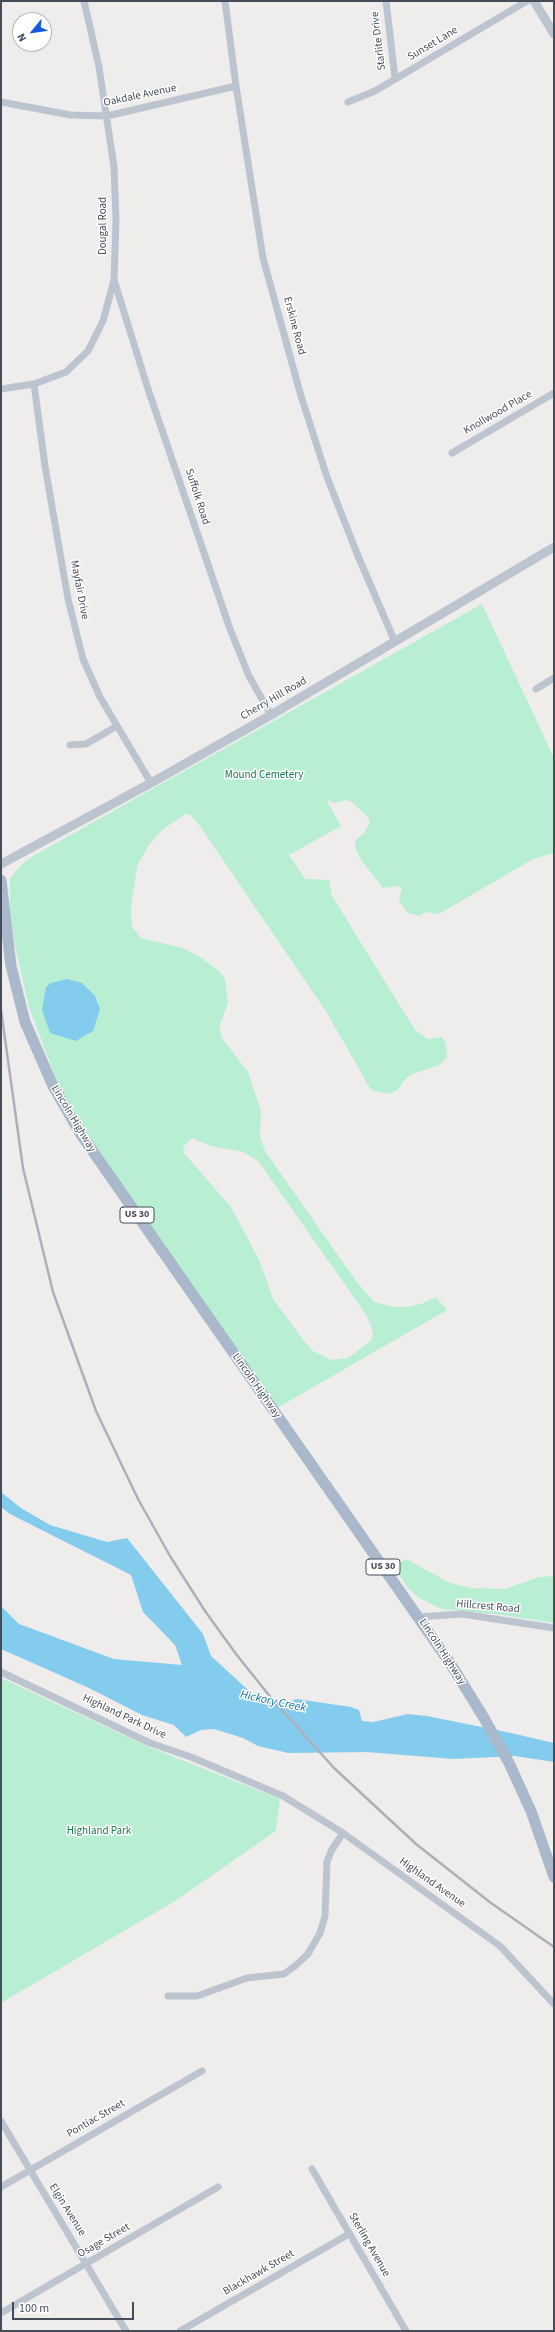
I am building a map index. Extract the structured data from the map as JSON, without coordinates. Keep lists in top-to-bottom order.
{
  "streets": {
    "main road": ["Lincoln Highway", "US 30"],
    "street": [
      "Starlite Drive",
      "Sunset Lane",
      "Oakdale Avenue",
      "Dougal Road",
      "Erskine Road",
      "Knollwood Place",
      "Suffolk Road",
      "Mayfair Drive",
      "Cherry Hill Road",
      "Hillcrest Road",
      "Highland Park Drive",
      "Highland Avenue",
      "Pontiac Street",
      "Elgin Avenue",
      "Osage Street",
      "Sterling Avenue",
      "Blackhawk Street"
    ]
  },
  "crossings": [
    ["Starlite Drive", "Sunset Lane"],
    ["Oakdale Avenue", "Dougal Road"],
    ["Oakdale Avenue", "Erskine Road"],
    ["Dougal Road", "Suffolk Road"],
    ["Dougal Road", "Mayfair Drive"],
    ["Erskine Road", "Cherry Hill Road"],
    ["Suffolk Road", "Cherry Hill Road"],
    ["Mayfair Drive", "Cherry Hill Road"],
    ["Lincoln Highway", "Hillcrest Road"],
    ["Highland Park Drive", "Highland Avenue"],
    ["Pontiac Street", "Elgin Avenue"],
    ["Elgin Avenue", "Osage Street"],
    ["Sterling Avenue", "Blackhawk Street"]
  ],
  "water": ["Hickory Creek"],
  "parks": ["Mound Cemetery", "Highland Park"],
  "scale_bar": "100 m",
  "north": "bottom left"
}
